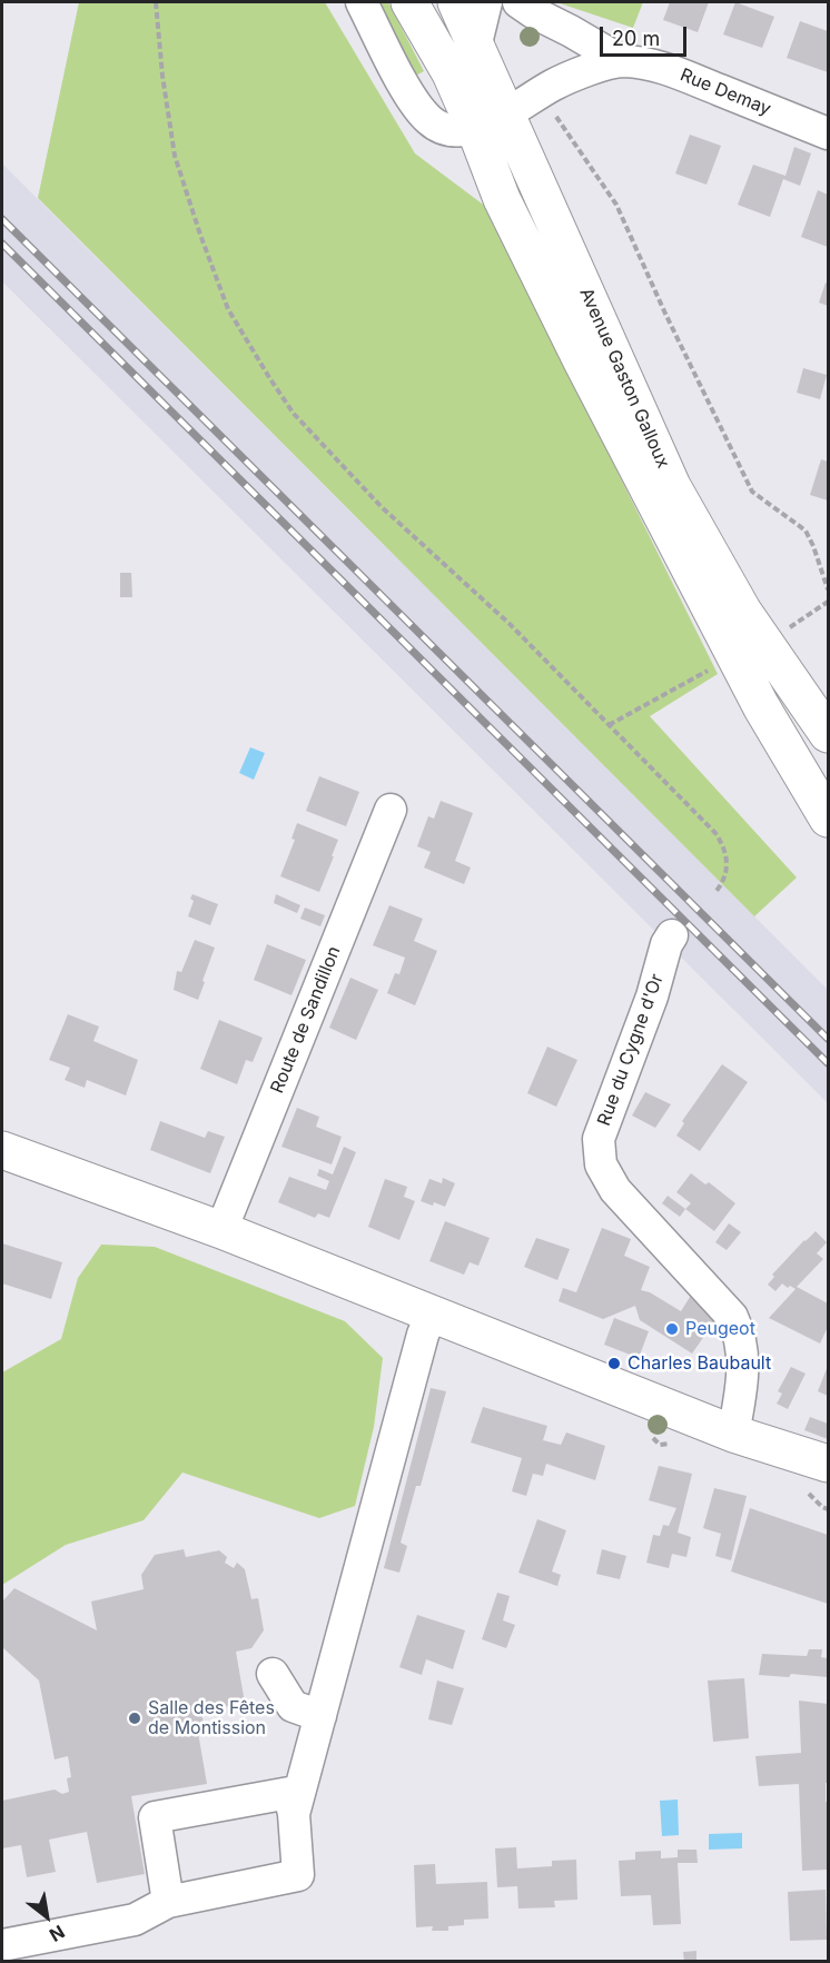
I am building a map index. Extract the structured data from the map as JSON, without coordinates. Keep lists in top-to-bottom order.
{
  "streets": {
    "main road": ["Avenue Gaston Galloux"],
    "street": ["Rue Demay", "Route de Sandillon", "Rue du Cygne d'Or"]
  },
  "crossings": [
    ["Rue Demay", "Avenue Gaston Galloux"]
  ],
  "places": ["Peugeot", "Charles Baubault", "Salle des Fêtes de Montission"],
  "scale_bar": "20 m",
  "north": "bottom right"
}
